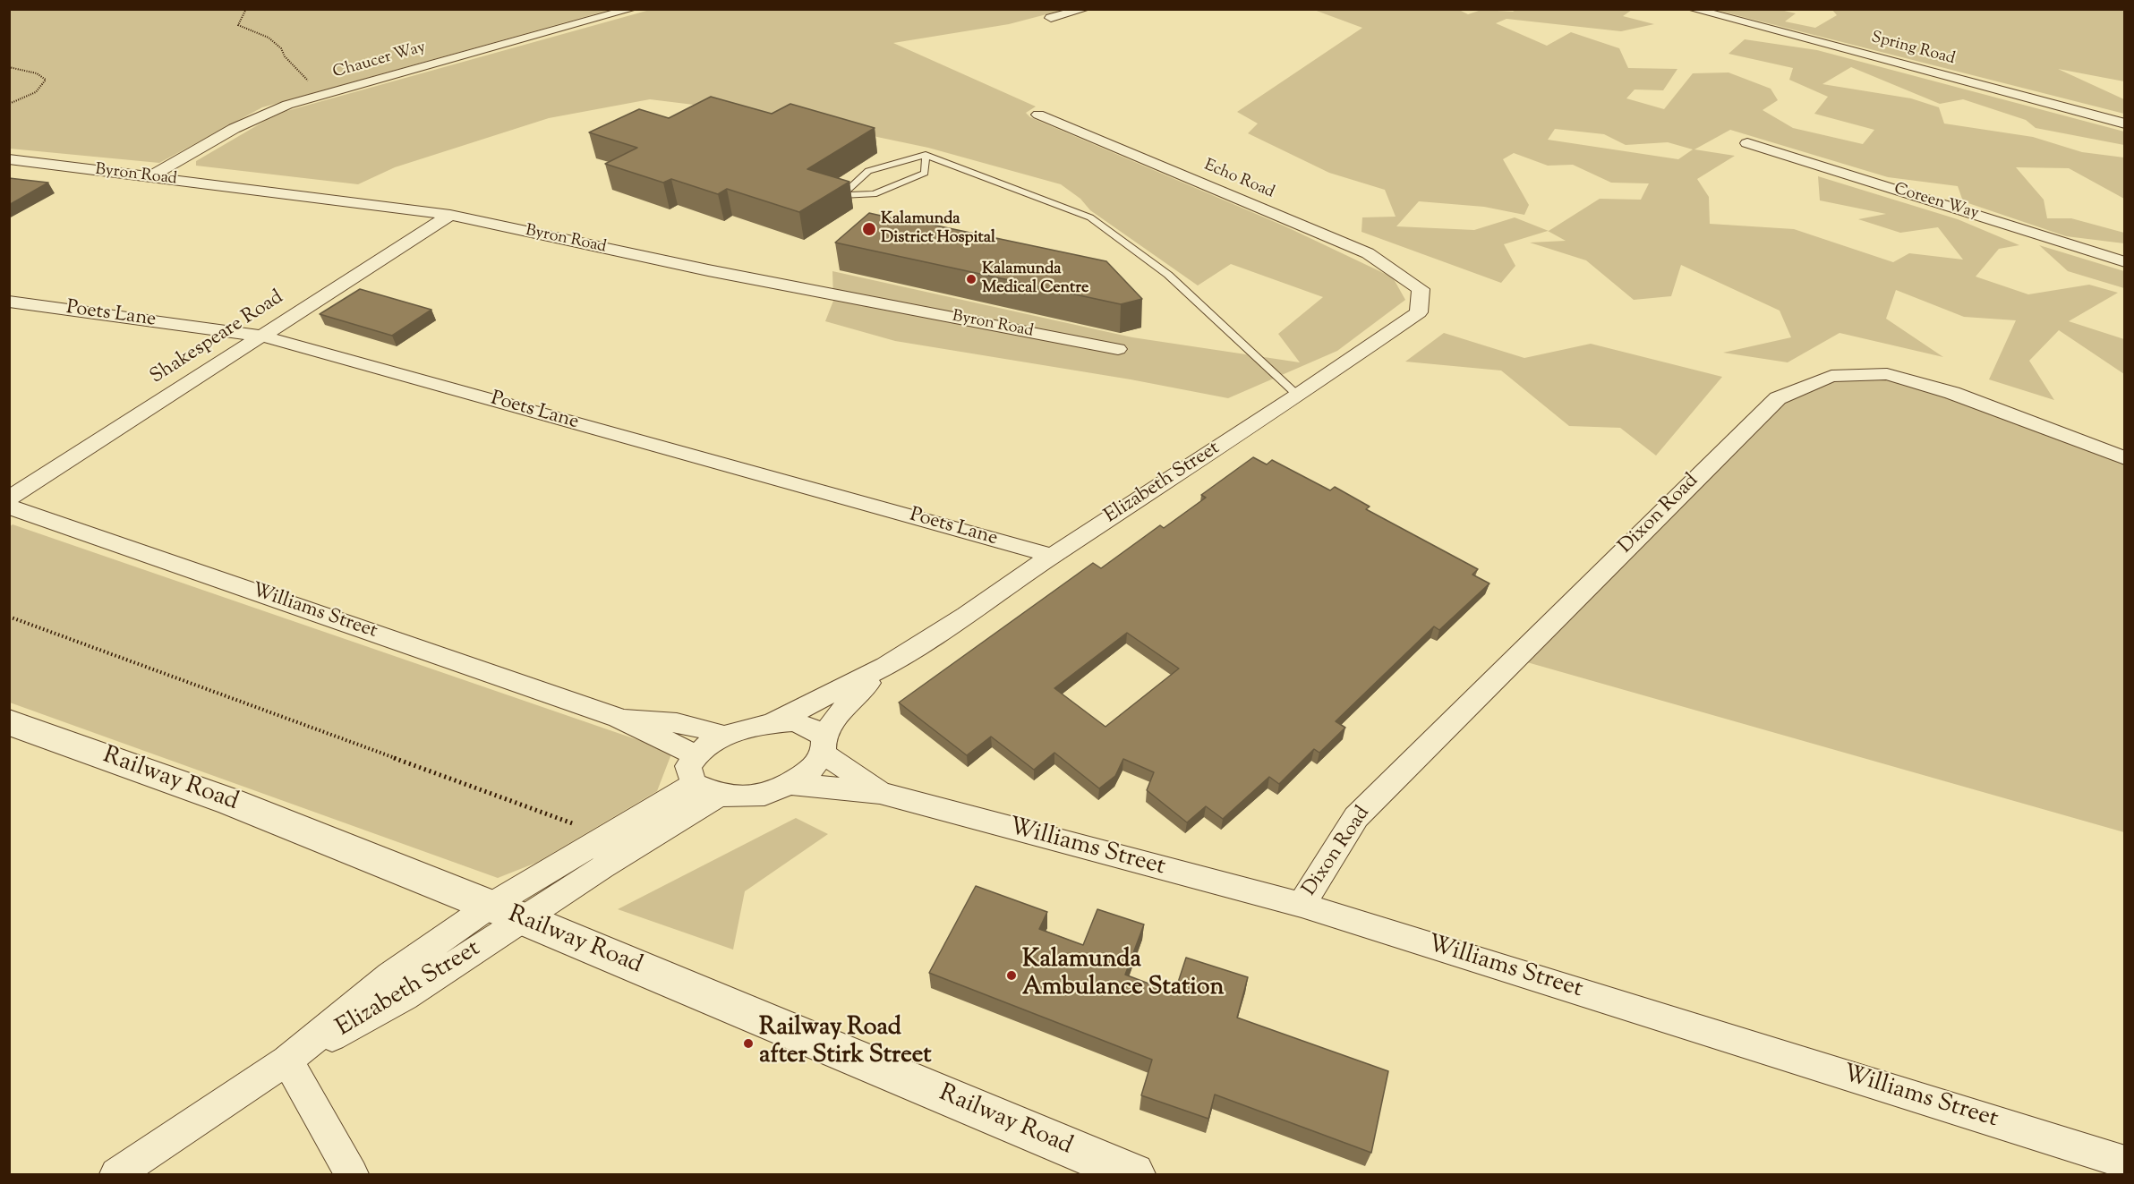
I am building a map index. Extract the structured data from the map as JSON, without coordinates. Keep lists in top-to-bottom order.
{
  "streets": {
    "street": [
      "Spring Road",
      "Chaucer Way",
      "Byron Road",
      "Echo Road",
      "Coreen Way",
      "Poets Lane",
      "Shakespeare Road",
      "Elizabeth Street",
      "Dixon Road",
      "Williams Street",
      "Railway Road"
    ]
  },
  "crossings": [
    ["Chaucer Way", "Byron Road"],
    ["Byron Road", "Shakespeare Road"],
    ["Echo Road", "Elizabeth Street"],
    ["Poets Lane", "Shakespeare Road"],
    ["Poets Lane", "Elizabeth Street"],
    ["Elizabeth Street", "Williams Street"],
    ["Elizabeth Street", "Railway Road"],
    ["Dixon Road", "Williams Street"]
  ],
  "places": [
    "Kalamunda District Hospital",
    "Kalamunda Medical Centre",
    "Kalamunda Ambulance Station",
    "Railway Road after Stirk Street"
  ]
}
